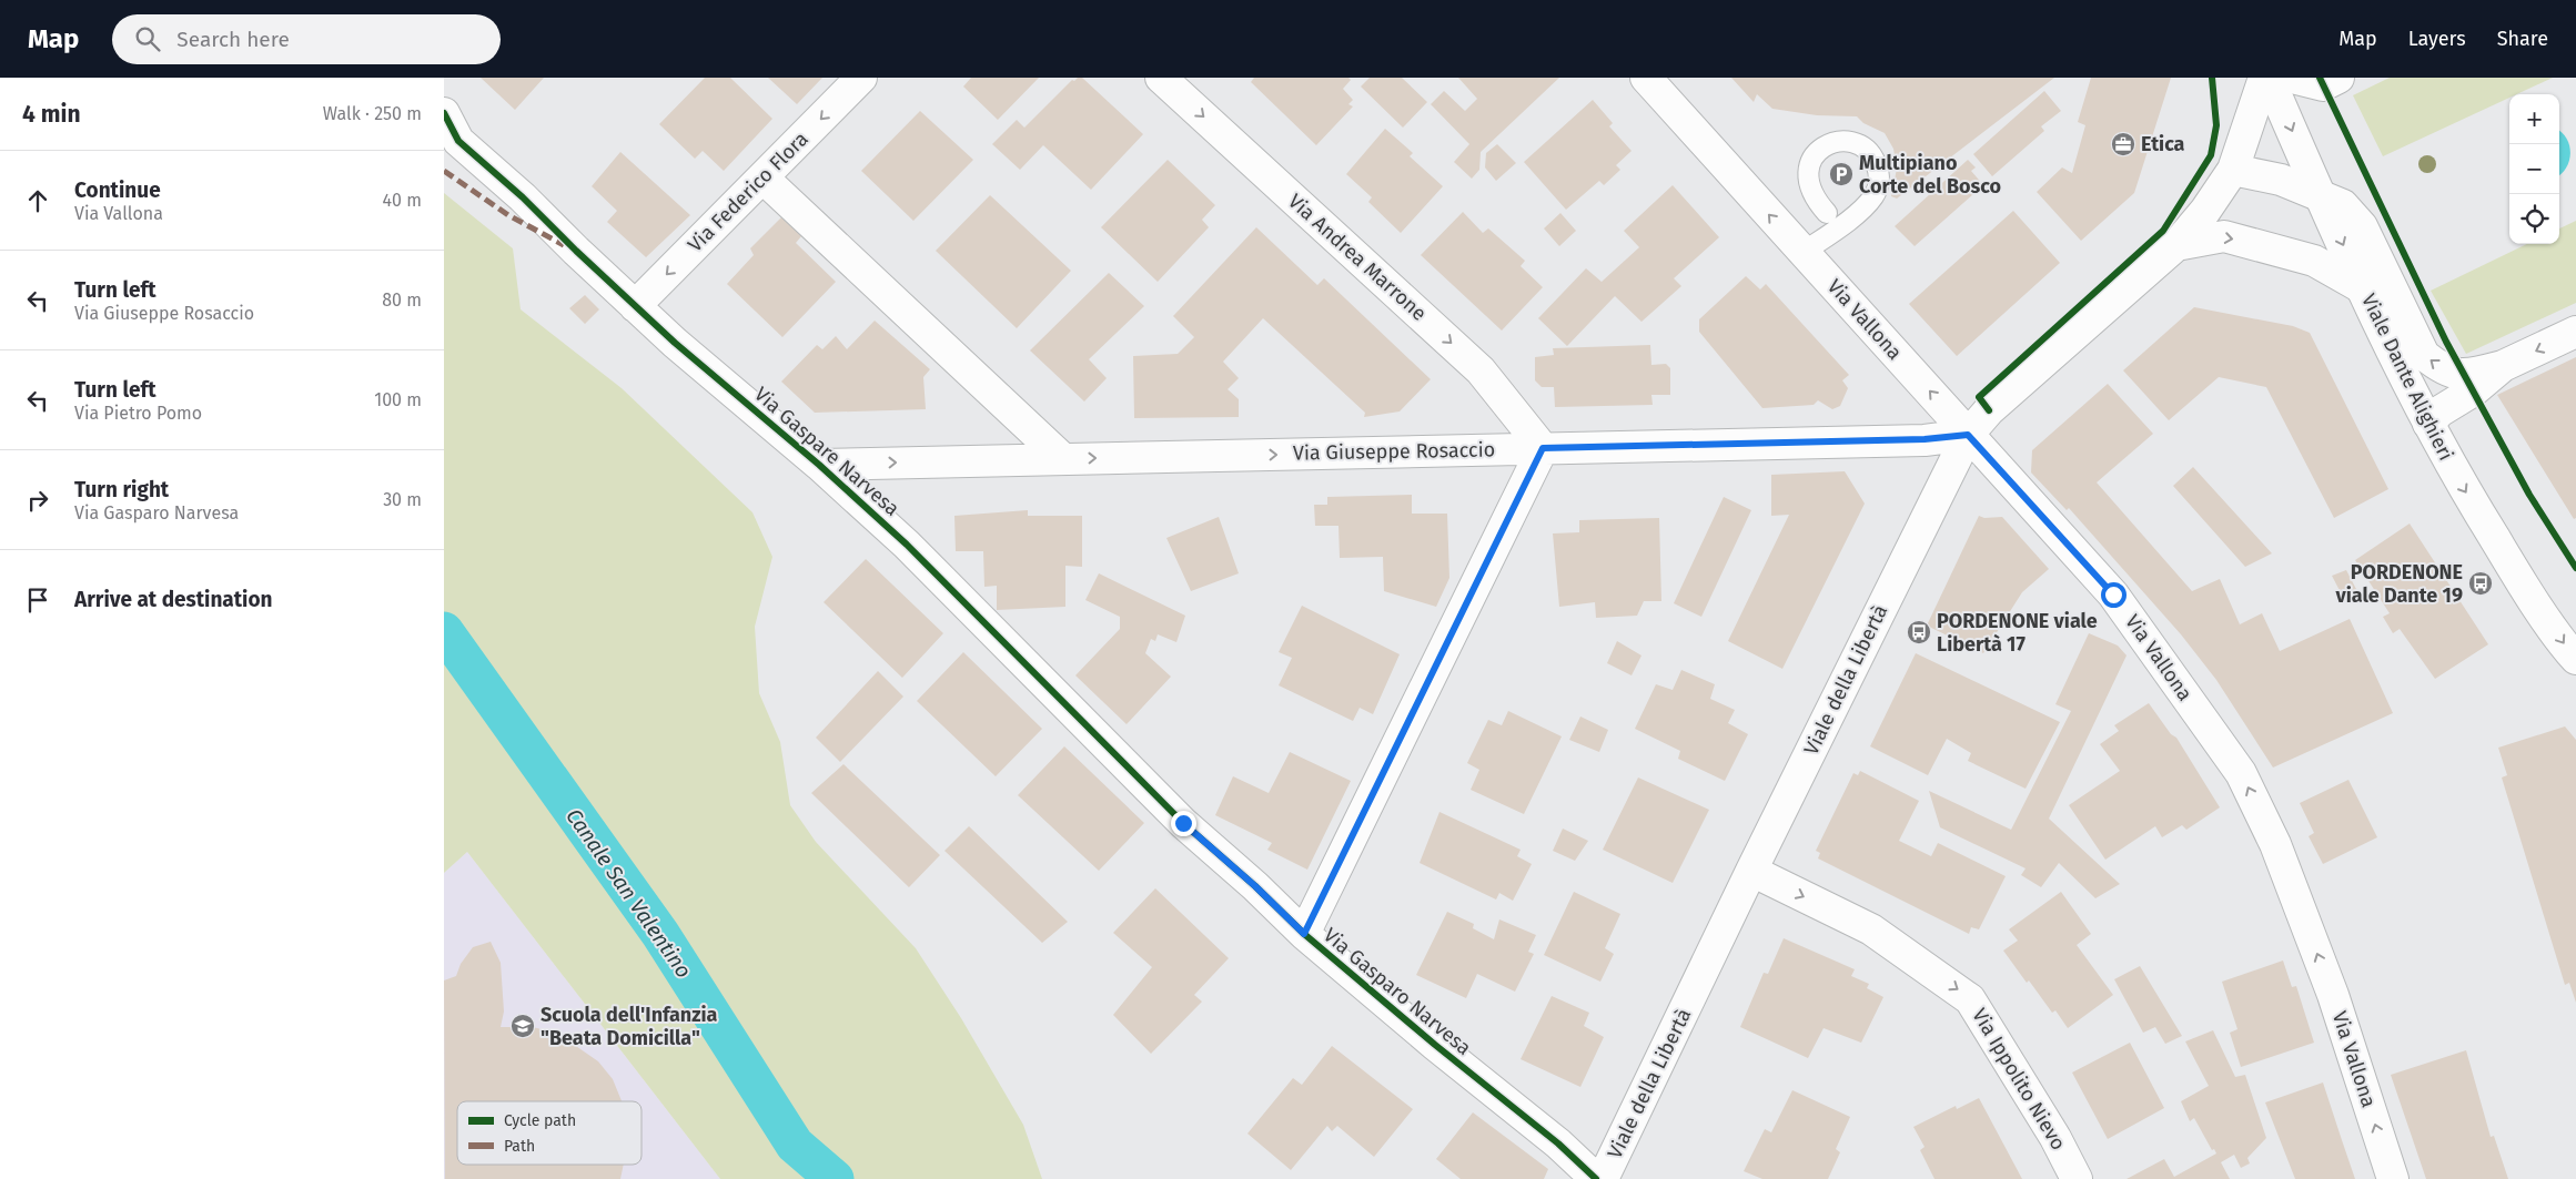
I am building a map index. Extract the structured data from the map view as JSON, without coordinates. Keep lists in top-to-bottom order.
{
  "streets": {
    "street": [
      "Via Federico Flora",
      "Via Andrea Marrone",
      "Via Vallona",
      "Viale Dante Alighieri",
      "Via Gaspare Narvesa",
      "Via Giuseppe Rosaccio",
      "Viale della Libertà",
      "Via Gasparo Narvesa",
      "Via Ippolito Nievo"
    ]
  },
  "crossings": [
    ["Via Federico Flora", "Via Gaspare Narvesa"],
    ["Via Andrea Marrone", "Via Giuseppe Rosaccio"],
    ["Via Vallona", "Via Giuseppe Rosaccio"],
    ["Via Vallona", "Viale della Libertà"],
    ["Via Gaspare Narvesa", "Via Giuseppe Rosaccio"],
    ["Via Gaspare Narvesa", "Via Gasparo Narvesa"],
    ["Via Giuseppe Rosaccio", "Viale della Libertà"],
    ["Viale della Libertà", "Via Ippolito Nievo"]
  ],
  "one_way": [
    "Via Federico Flora",
    "Via Andrea Marrone",
    "Via Vallona",
    "Viale Dante Alighieri",
    "Via Giuseppe Rosaccio",
    "Via Ippolito Nievo"
  ],
  "water": ["Canale San Valentino"],
  "places": {
    "office": ["Etica"],
    "parking": ["Multipiano Corte del Bosco"],
    "bus stop": ["PORDENONE viale Dante 19", "PORDENONE viale Libertà 17"],
    "school or university": ["Scuola dell'Infanzia \"Beata Domicilla\""]
  },
  "legend": ["Cycle path", "Path"],
  "page": {
    "header": "Map",
    "search": "Search here",
    "nav": ["Map", "Layers", "Share"],
    "heading": ["4 min", "Walk · 250 m"],
    "map_buttons": ["+", "−"],
    "list": [
      ["Continue", "Via Vallona", "40 m"],
      ["Turn left", "Via Giuseppe Rosaccio", "80 m"],
      ["Turn left", "Via Pietro Pomo", "100 m"],
      ["Turn right", "Via Gasparo Narvesa", "30 m"],
      "Arrive at destination"
    ]
  }
}
